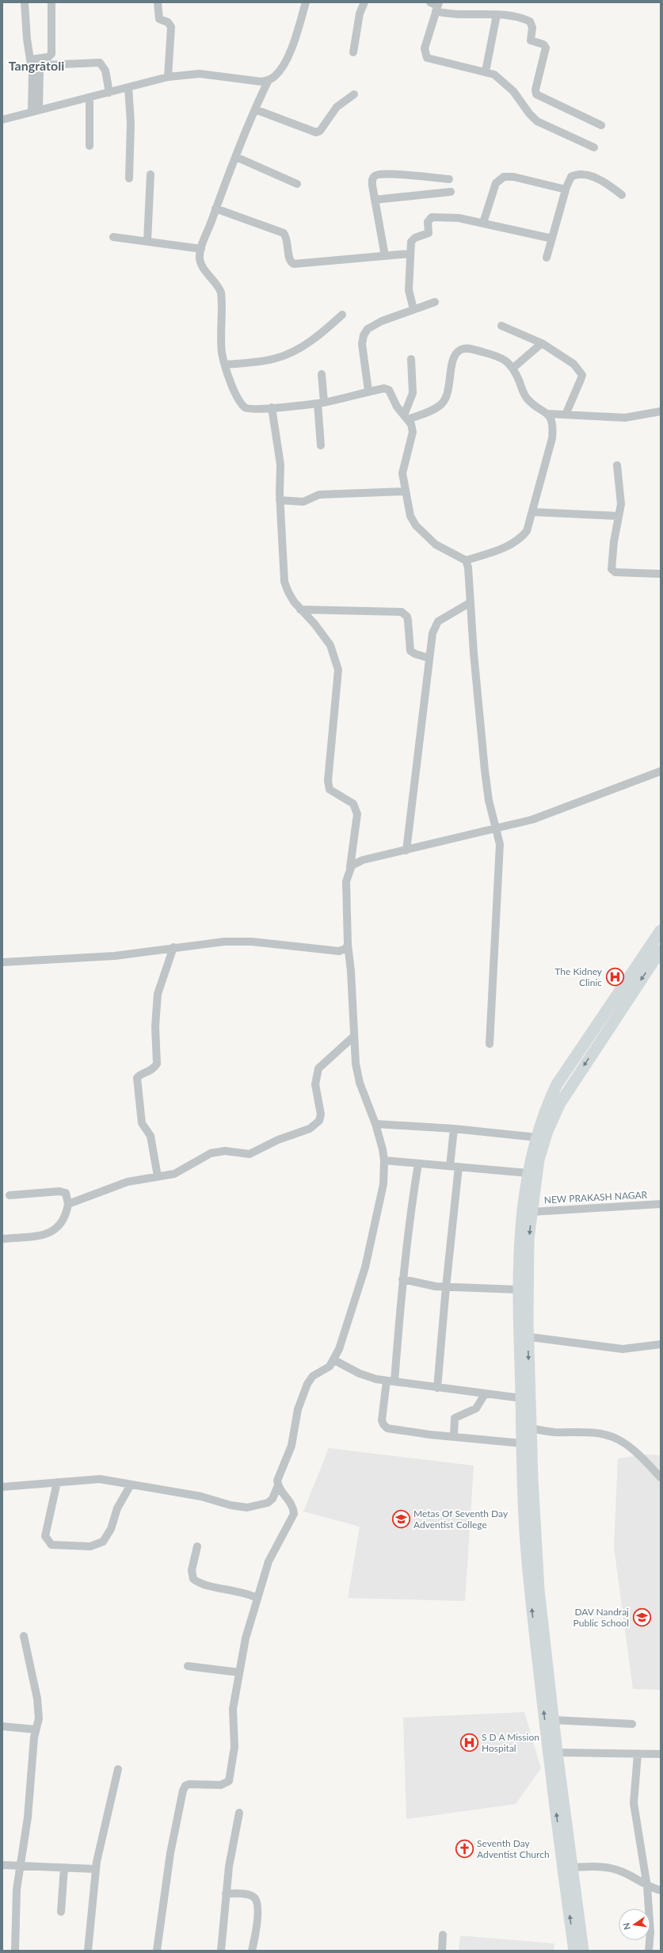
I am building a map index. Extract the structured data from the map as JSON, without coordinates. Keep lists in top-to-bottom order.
{
  "streets": {
    "street": ["NEW PRAKASH NAGAR"]
  },
  "districts": ["Tangrātoli"],
  "places": {
    "hospital": ["The Kidney Clinic", "S D A Mission Hospital"],
    "school or university": ["Metas Of Seventh Day Adventist College", "DAV Nandraj Public School"],
    "church": ["Seventh Day Adventist Church"]
  },
  "north": "left"
}
